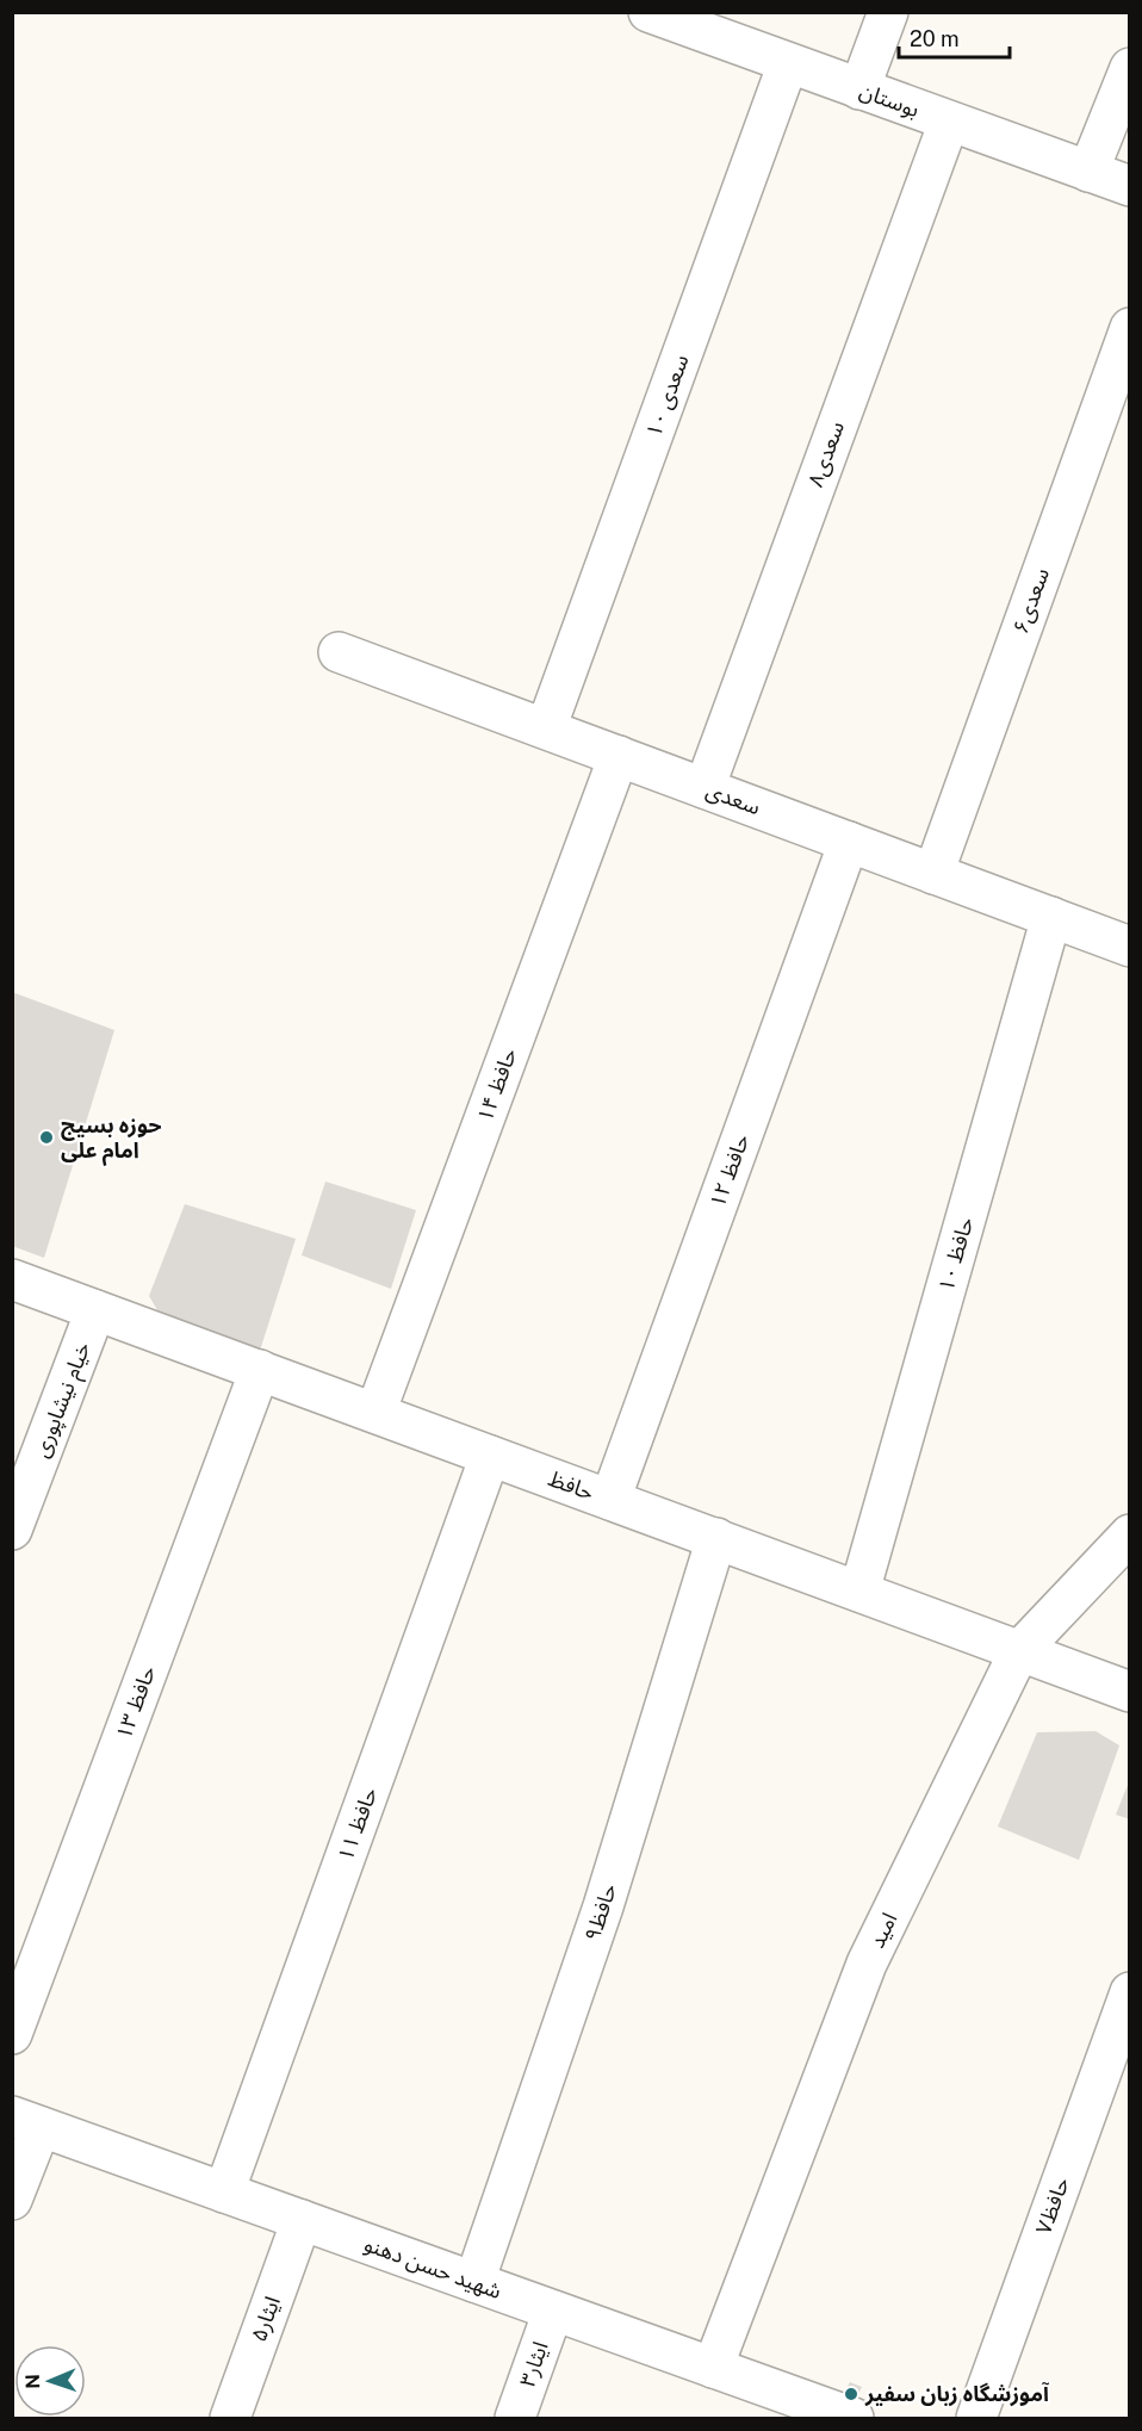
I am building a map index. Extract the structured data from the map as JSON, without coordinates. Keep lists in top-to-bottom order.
{
  "streets": {
    "street": [
      "بوستان",
      "سعدی ۱۰",
      "سعدی۸",
      "سعدی۶",
      "سعدی",
      "حافظ ۱۴",
      "حافظ ۱۲",
      "حافظ ۱۰",
      "خیام نیشاپوری",
      "حافظ",
      "حافظ ۱۳",
      "حافظ ۱۱",
      "حافظ۹",
      "امید",
      "حافظ۷",
      "شهید حسن دهنو",
      "ایثار۵",
      "ایثار۳"
    ]
  },
  "crossings": [
    ["بوستان", "سعدی ۱۰"],
    ["بوستان", "سعدی۸"],
    ["سعدی ۱۰", "سعدی"],
    ["سعدی۸", "سعدی"],
    ["سعدی۶", "سعدی"],
    ["سعدی", "حافظ ۱۴"],
    ["سعدی", "حافظ ۱۲"],
    ["سعدی", "حافظ ۱۰"],
    ["حافظ ۱۴", "حافظ"],
    ["حافظ ۱۲", "حافظ"],
    ["حافظ ۱۰", "حافظ"],
    ["خیام نیشاپوری", "حافظ"],
    ["حافظ", "حافظ ۱۳"],
    ["حافظ", "حافظ ۱۱"],
    ["حافظ", "حافظ۹"],
    ["حافظ", "امید"],
    ["حافظ ۱۱", "شهید حسن دهنو"],
    ["حافظ۹", "شهید حسن دهنو"],
    ["امید", "شهید حسن دهنو"],
    ["شهید حسن دهنو", "ایثار۵"],
    ["شهید حسن دهنو", "ایثار۳"]
  ],
  "places": ["حوزه بسیج امام علی", "آموزشگاه زبان سفیر"],
  "scale_bar": "20 m",
  "north": "left"
}
